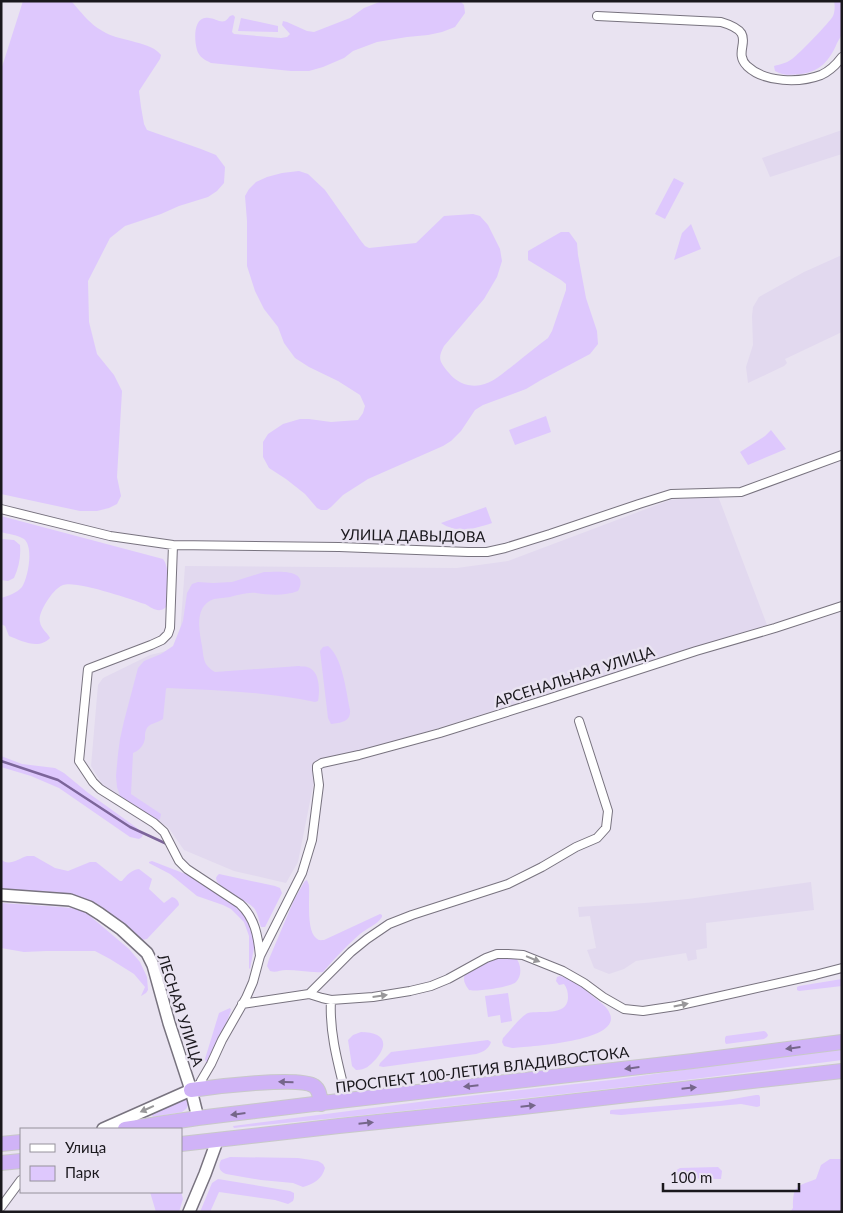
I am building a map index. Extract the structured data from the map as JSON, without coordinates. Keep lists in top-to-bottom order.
{
  "streets": {
    "highway": ["ПРОСПЕКТ 100-ЛЕТИЯ ВЛАДИВОСТОКА"],
    "main road": ["ЛЕСНАЯ УЛИЦА"],
    "street": ["УЛИЦА ДАВЫДОВА", "АРСЕНАЛЬНАЯ УЛИЦА"]
  },
  "crossings": [
    ["ЛЕСНАЯ УЛИЦА", "ПРОСПЕКТ 100-ЛЕТИЯ ВЛАДИВОСТОКА"]
  ],
  "legend": ["Улица", "Парк"],
  "scale_bar": "100 m"
}
